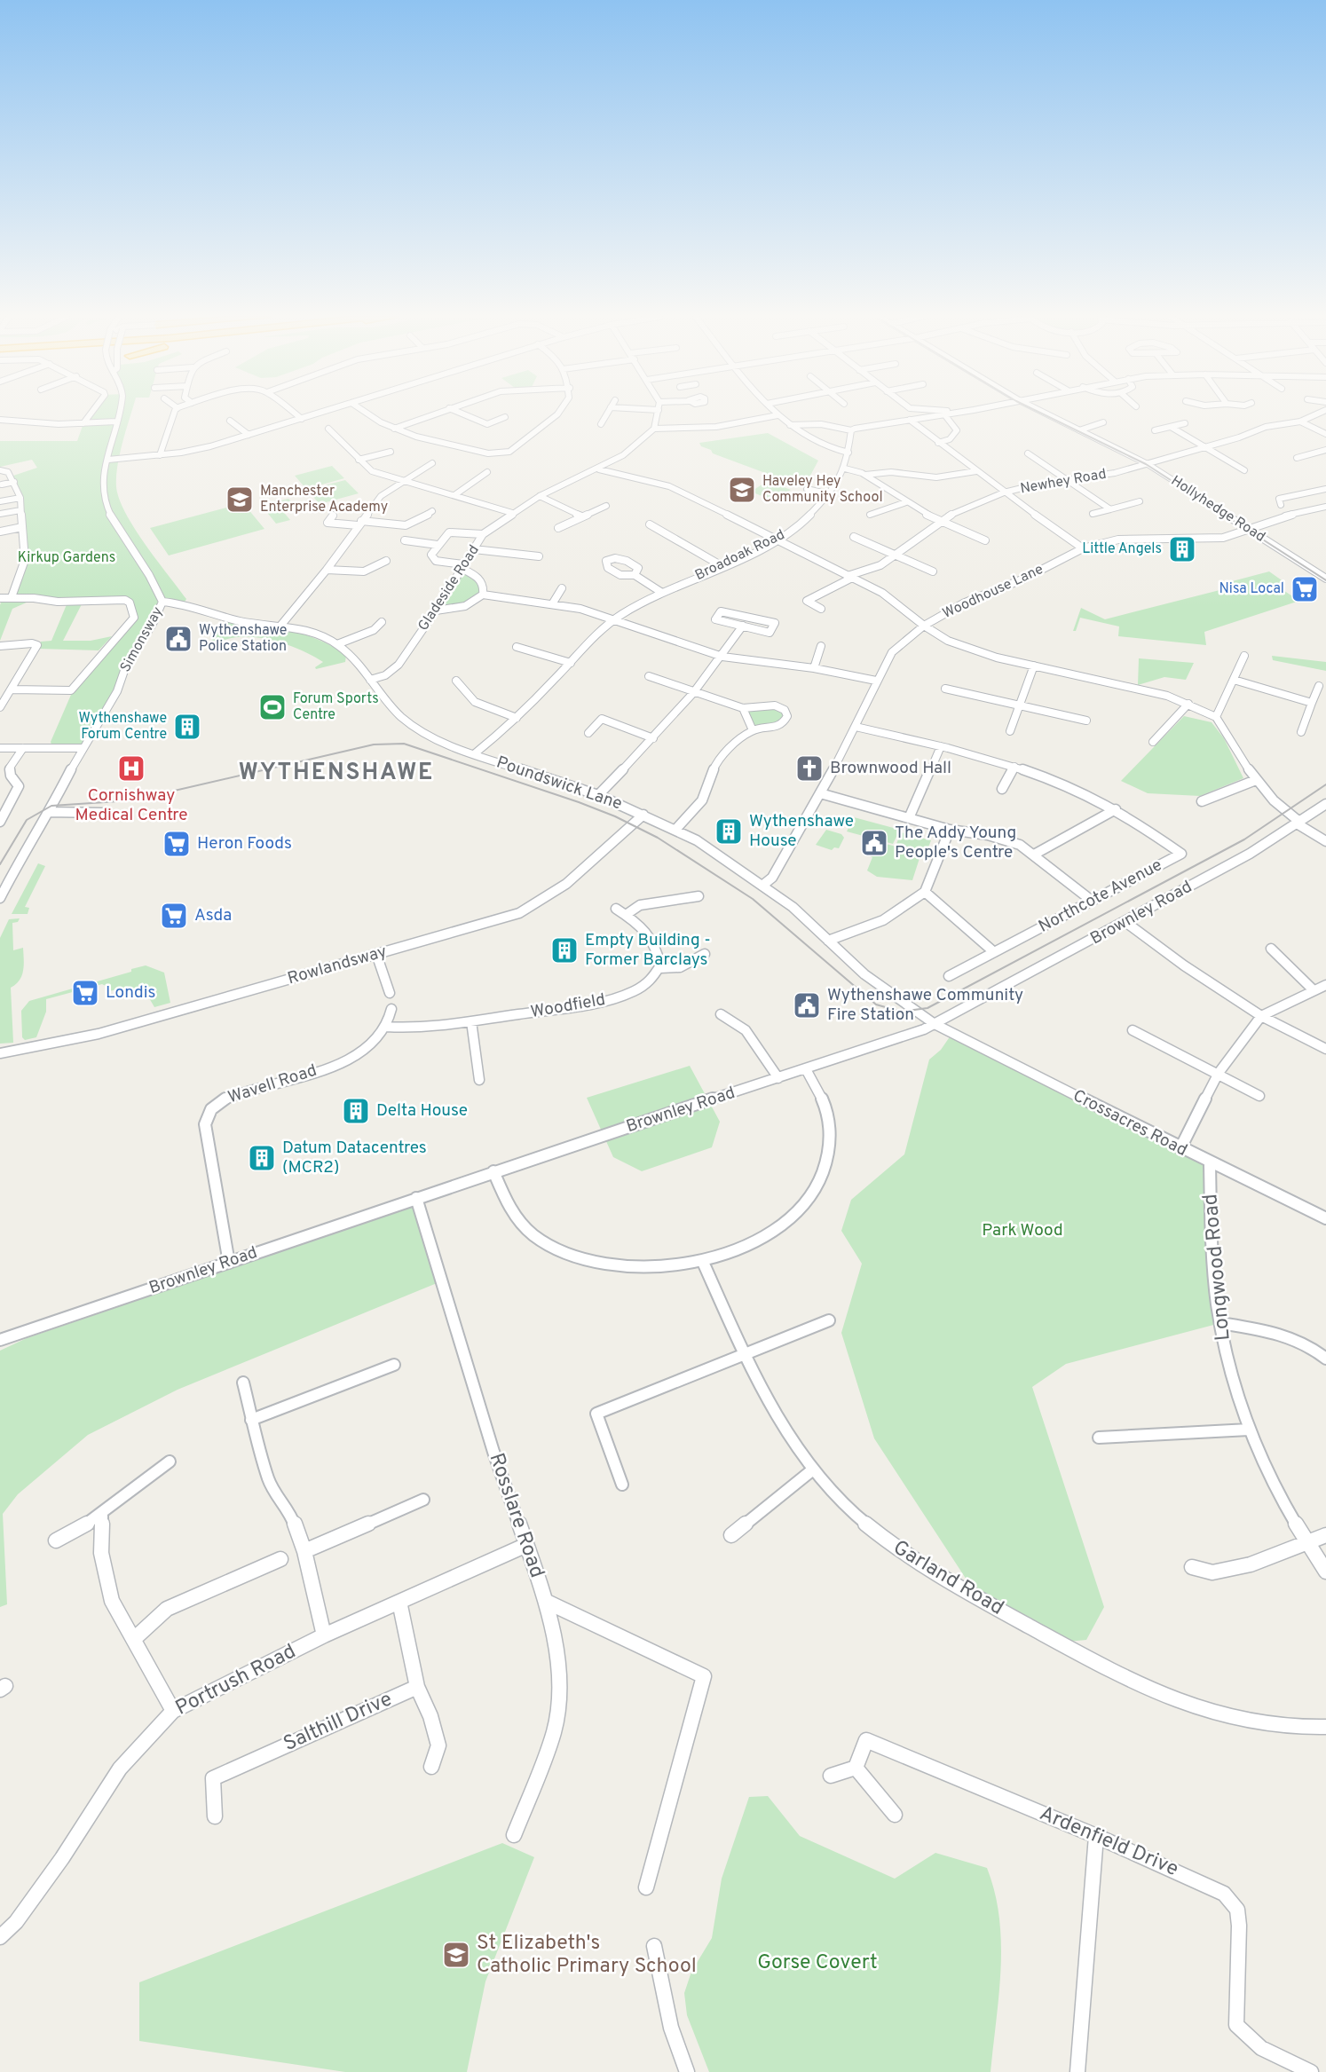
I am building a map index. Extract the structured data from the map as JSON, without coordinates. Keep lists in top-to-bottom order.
{
  "streets": {
    "street": [
      "Newhey Road",
      "Hollyhedge Road",
      "Broadoak Road",
      "Gladeside Road",
      "Woodhouse Lane",
      "Simonsway",
      "Poundswick Lane",
      "Northcote Avenue",
      "Brownley Road",
      "Rowlandsway",
      "Woodfield",
      "Wavell Road",
      "Crossacres Road",
      "Longwood Road",
      "Rosslare Road",
      "Garland Road",
      "Portrush Road",
      "Salthill Drive",
      "Ardenfield Drive"
    ]
  },
  "crossings": [
    ["Newhey Road", "Hollyhedge Road"],
    ["Hollyhedge Road", "Woodhouse Lane"],
    ["Broadoak Road", "Poundswick Lane"],
    ["Gladeside Road", "Poundswick Lane"],
    ["Woodhouse Lane", "Poundswick Lane"],
    ["Woodhouse Lane", "Northcote Avenue"],
    ["Simonsway", "Poundswick Lane"],
    ["Poundswick Lane", "Brownley Road"],
    ["Poundswick Lane", "Rowlandsway"],
    ["Poundswick Lane", "Crossacres Road"],
    ["Brownley Road", "Wavell Road"],
    ["Brownley Road", "Crossacres Road"],
    ["Brownley Road", "Rosslare Road"],
    ["Woodfield", "Wavell Road"],
    ["Crossacres Road", "Longwood Road"],
    ["Rosslare Road", "Portrush Road"]
  ],
  "districts": ["WYTHENSHAWE"],
  "parks": ["Kirkup Gardens", "Park Wood", "Gorse Covert"],
  "places": {
    "school or university": ["Haveley Hey Community School", "Manchester Enterprise Academy", "St Elizabeth's Catholic Primary School"],
    "building": [
      "Little Angels",
      "Wythenshawe Forum Centre",
      "Wythenshawe House",
      "Empty Building - Former Barclays",
      "Delta House",
      "Datum Datacentres (MCR2)"
    ],
    "supermarket": [
      "Nisa Local",
      "Heron Foods",
      "Asda",
      "Londis"
    ],
    "public building": ["Wythenshawe Police Station", "The Addy Young People's Centre", "Wythenshawe Community Fire Station"],
    "sports": ["Forum Sports Centre"],
    "hospital": ["Cornishway Medical Centre"],
    "church": ["Brownwood Hall"]
  }
}
